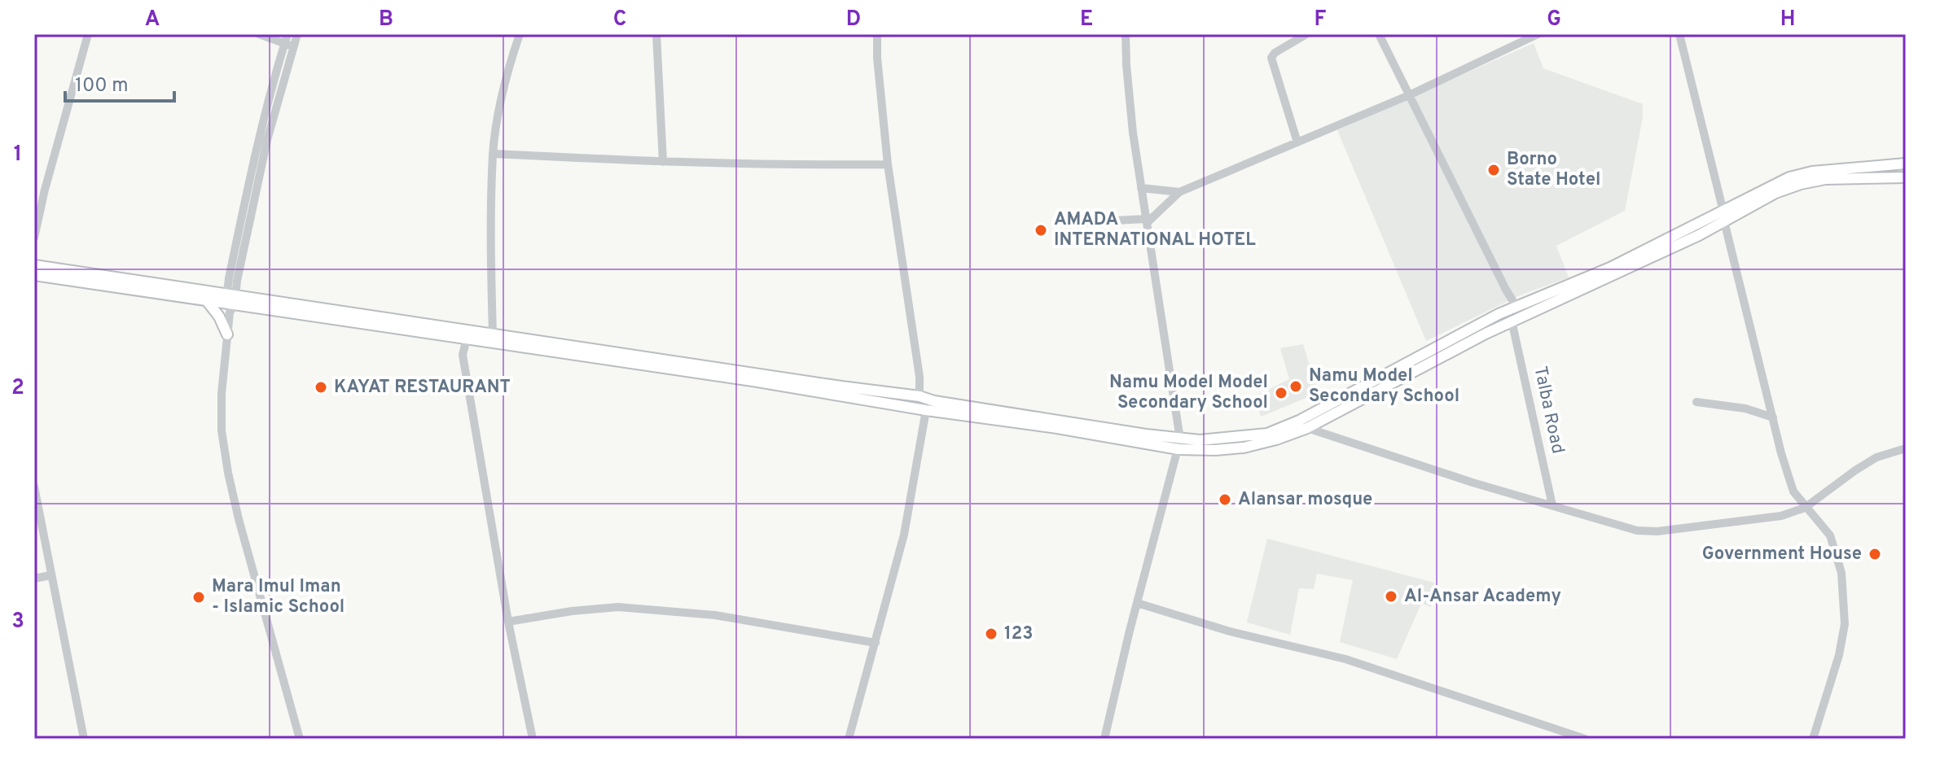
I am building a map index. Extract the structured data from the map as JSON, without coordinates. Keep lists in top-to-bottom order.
{
  "streets": {
    "street": ["Talba Road"]
  },
  "places": [
    "Borno State Hotel",
    "AMADA INTERNATIONAL HOTEL",
    "Namu Model Secondary School",
    "KAYAT RESTAURANT",
    "Namu Model Model Secondary School",
    "Alansar mosque",
    "Government House",
    "Al-Ansar Academy",
    "Mara Imul Iman - Islamic School",
    "123"
  ],
  "scale_bar": "100 m",
  "grid": {
    "columns": [
      "A",
      "B",
      "C",
      "D",
      "E",
      "F",
      "G",
      "H"
    ],
    "rows": ["1", "2", "3"]
  }
}
